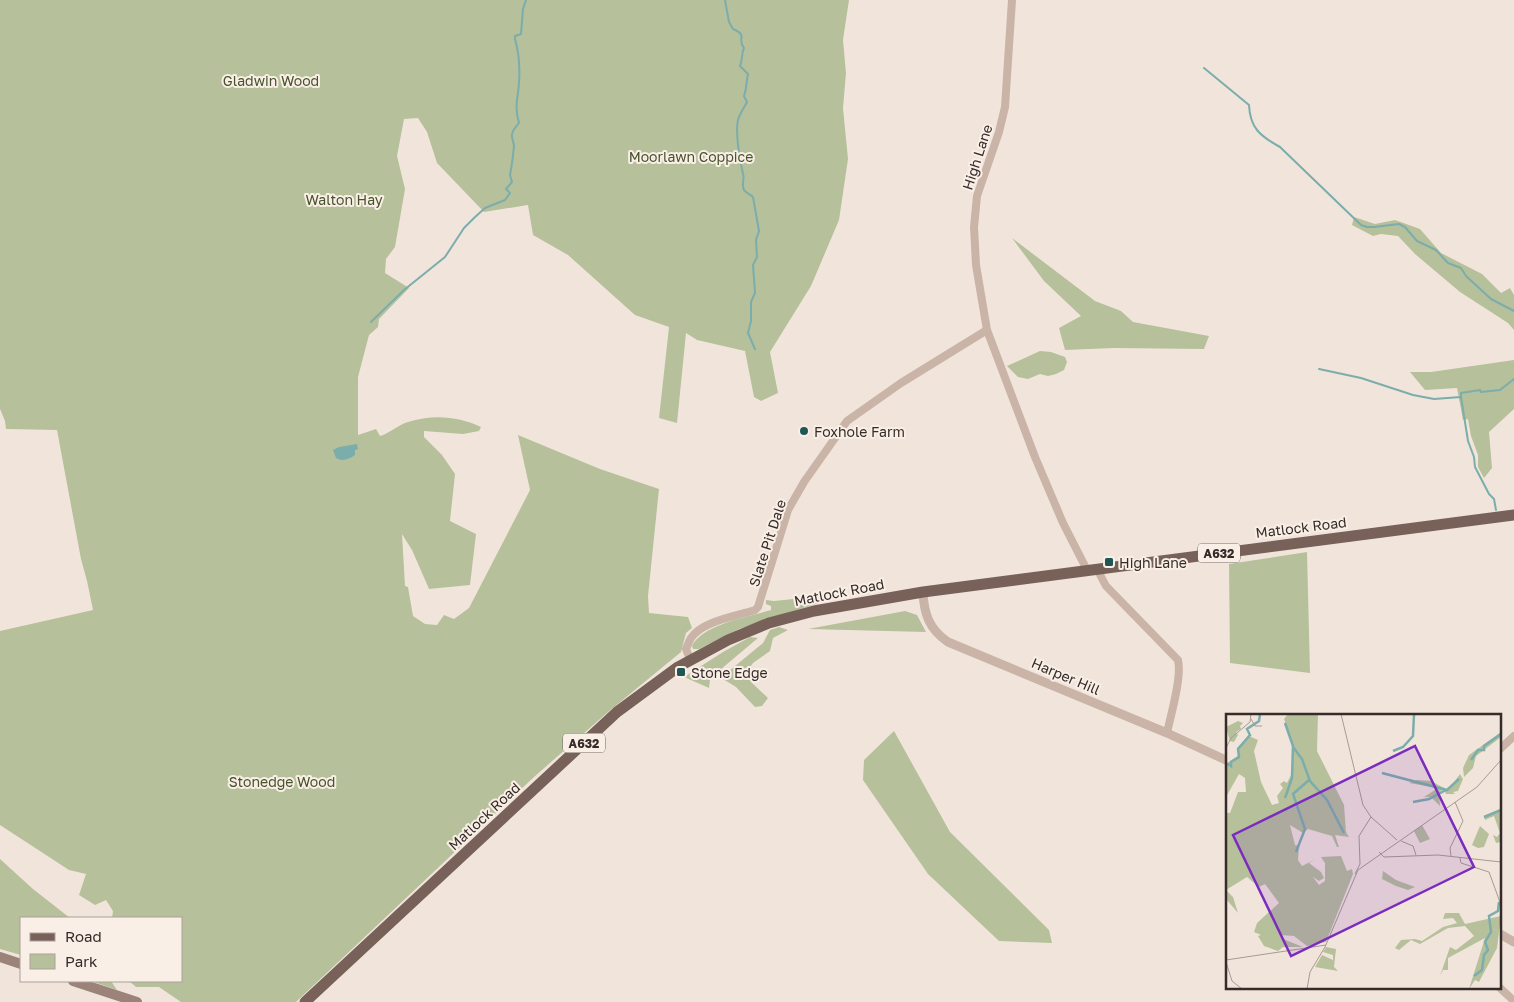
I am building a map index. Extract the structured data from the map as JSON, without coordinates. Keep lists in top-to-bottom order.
{
  "streets": {
    "main road": ["Matlock Road", "A632"],
    "street": ["High Lane", "Slate Pit Dale", "Harper Hill"]
  },
  "crossings": [
    ["High Lane", "Matlock Road"],
    ["High Lane", "Slate Pit Dale"],
    ["High Lane", "Harper Hill"],
    ["Matlock Road", "Slate Pit Dale"],
    ["Matlock Road", "Harper Hill"]
  ],
  "parks": [
    "Gladwin Wood",
    "Moorlawn Coppice",
    "Walton Hay",
    "Stonedge Wood"
  ],
  "places": {
    "other": ["Foxhole Farm"],
    "transit": ["High Lane", "Stone Edge"]
  },
  "legend": ["Road", "Park"]
}
